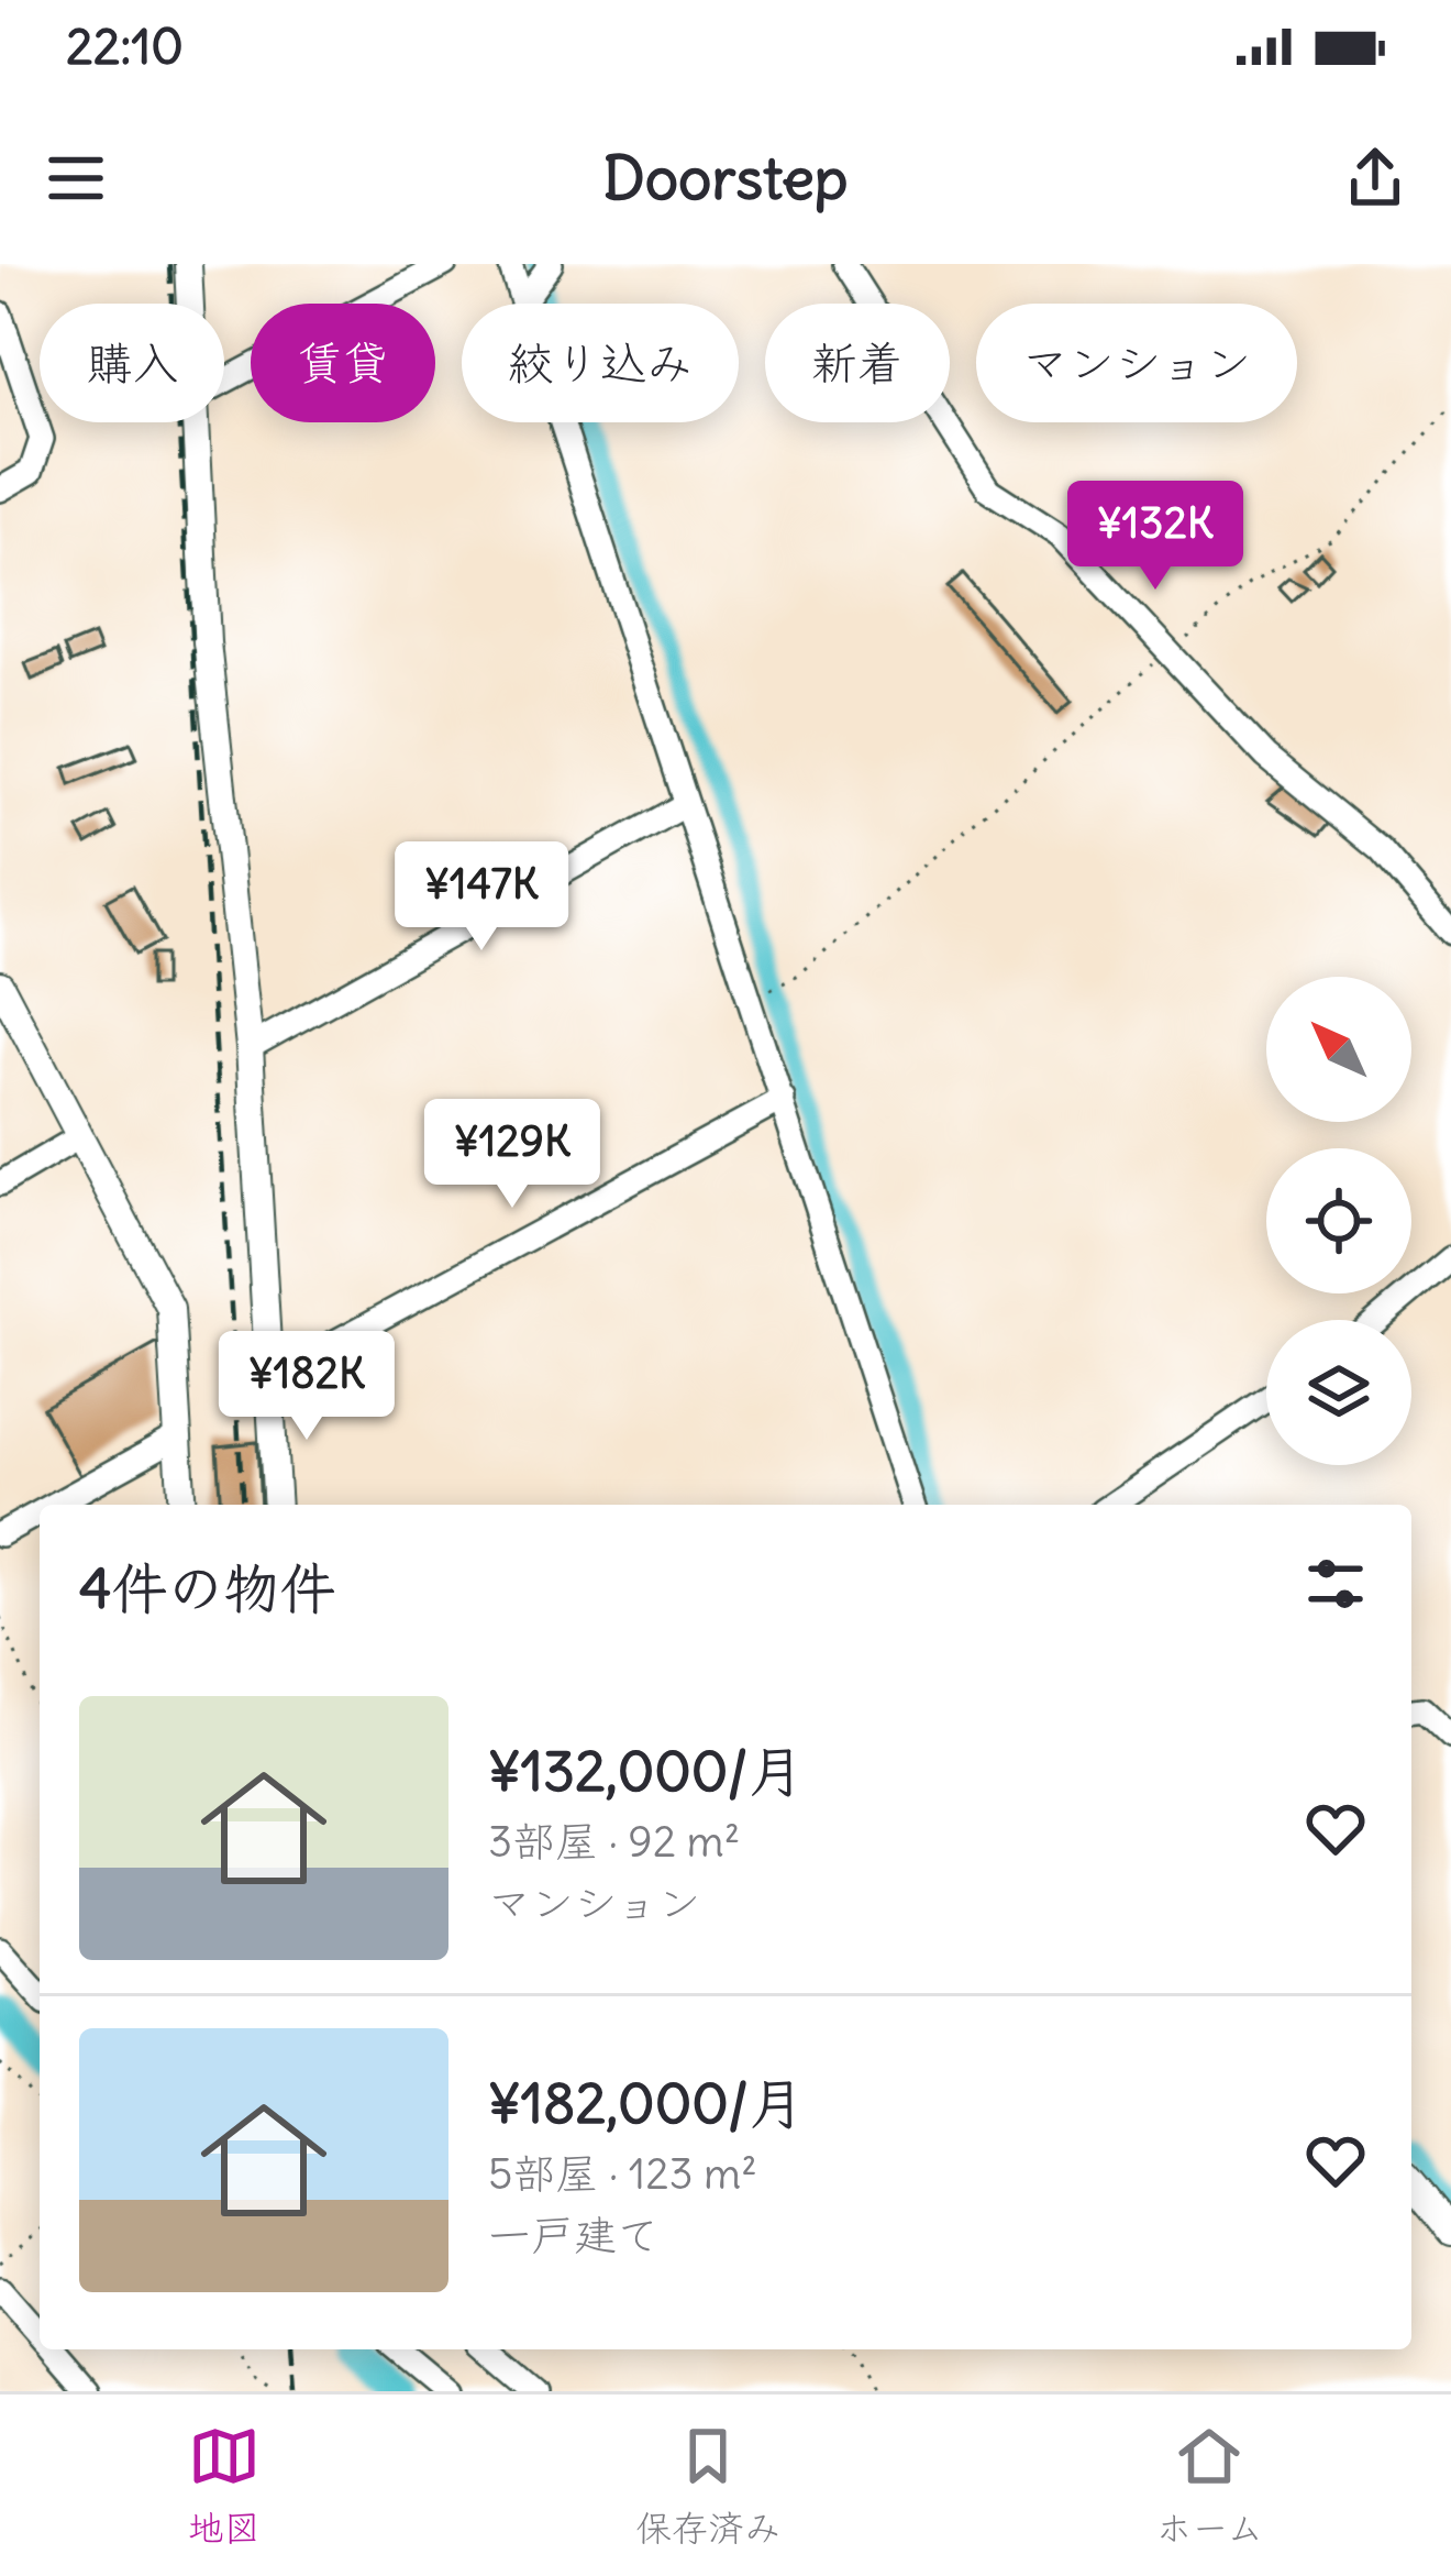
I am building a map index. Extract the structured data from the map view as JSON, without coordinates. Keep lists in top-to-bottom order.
{
  "north": "top left",
  "page": {
    "status": "22:10",
    "header": "Doorstep",
    "chip": [
      "購入",
      "賃貸",
      "絞り込み",
      "新着",
      "マンション"
    ],
    "price": [
      "¥132K",
      "¥147K",
      "¥129K",
      "¥182K"
    ],
    "heading": "4件の物件",
    "list": [
      {
        "name": "¥132,000/月",
        "note": "3部屋 · 92 m² · マンション"
      },
      {
        "name": "¥182,000/月",
        "note": "5部屋 · 123 m² · 一戸建て"
      }
    ],
    "tabs": ["地図", "保存済み", "ホーム"]
  }
}
